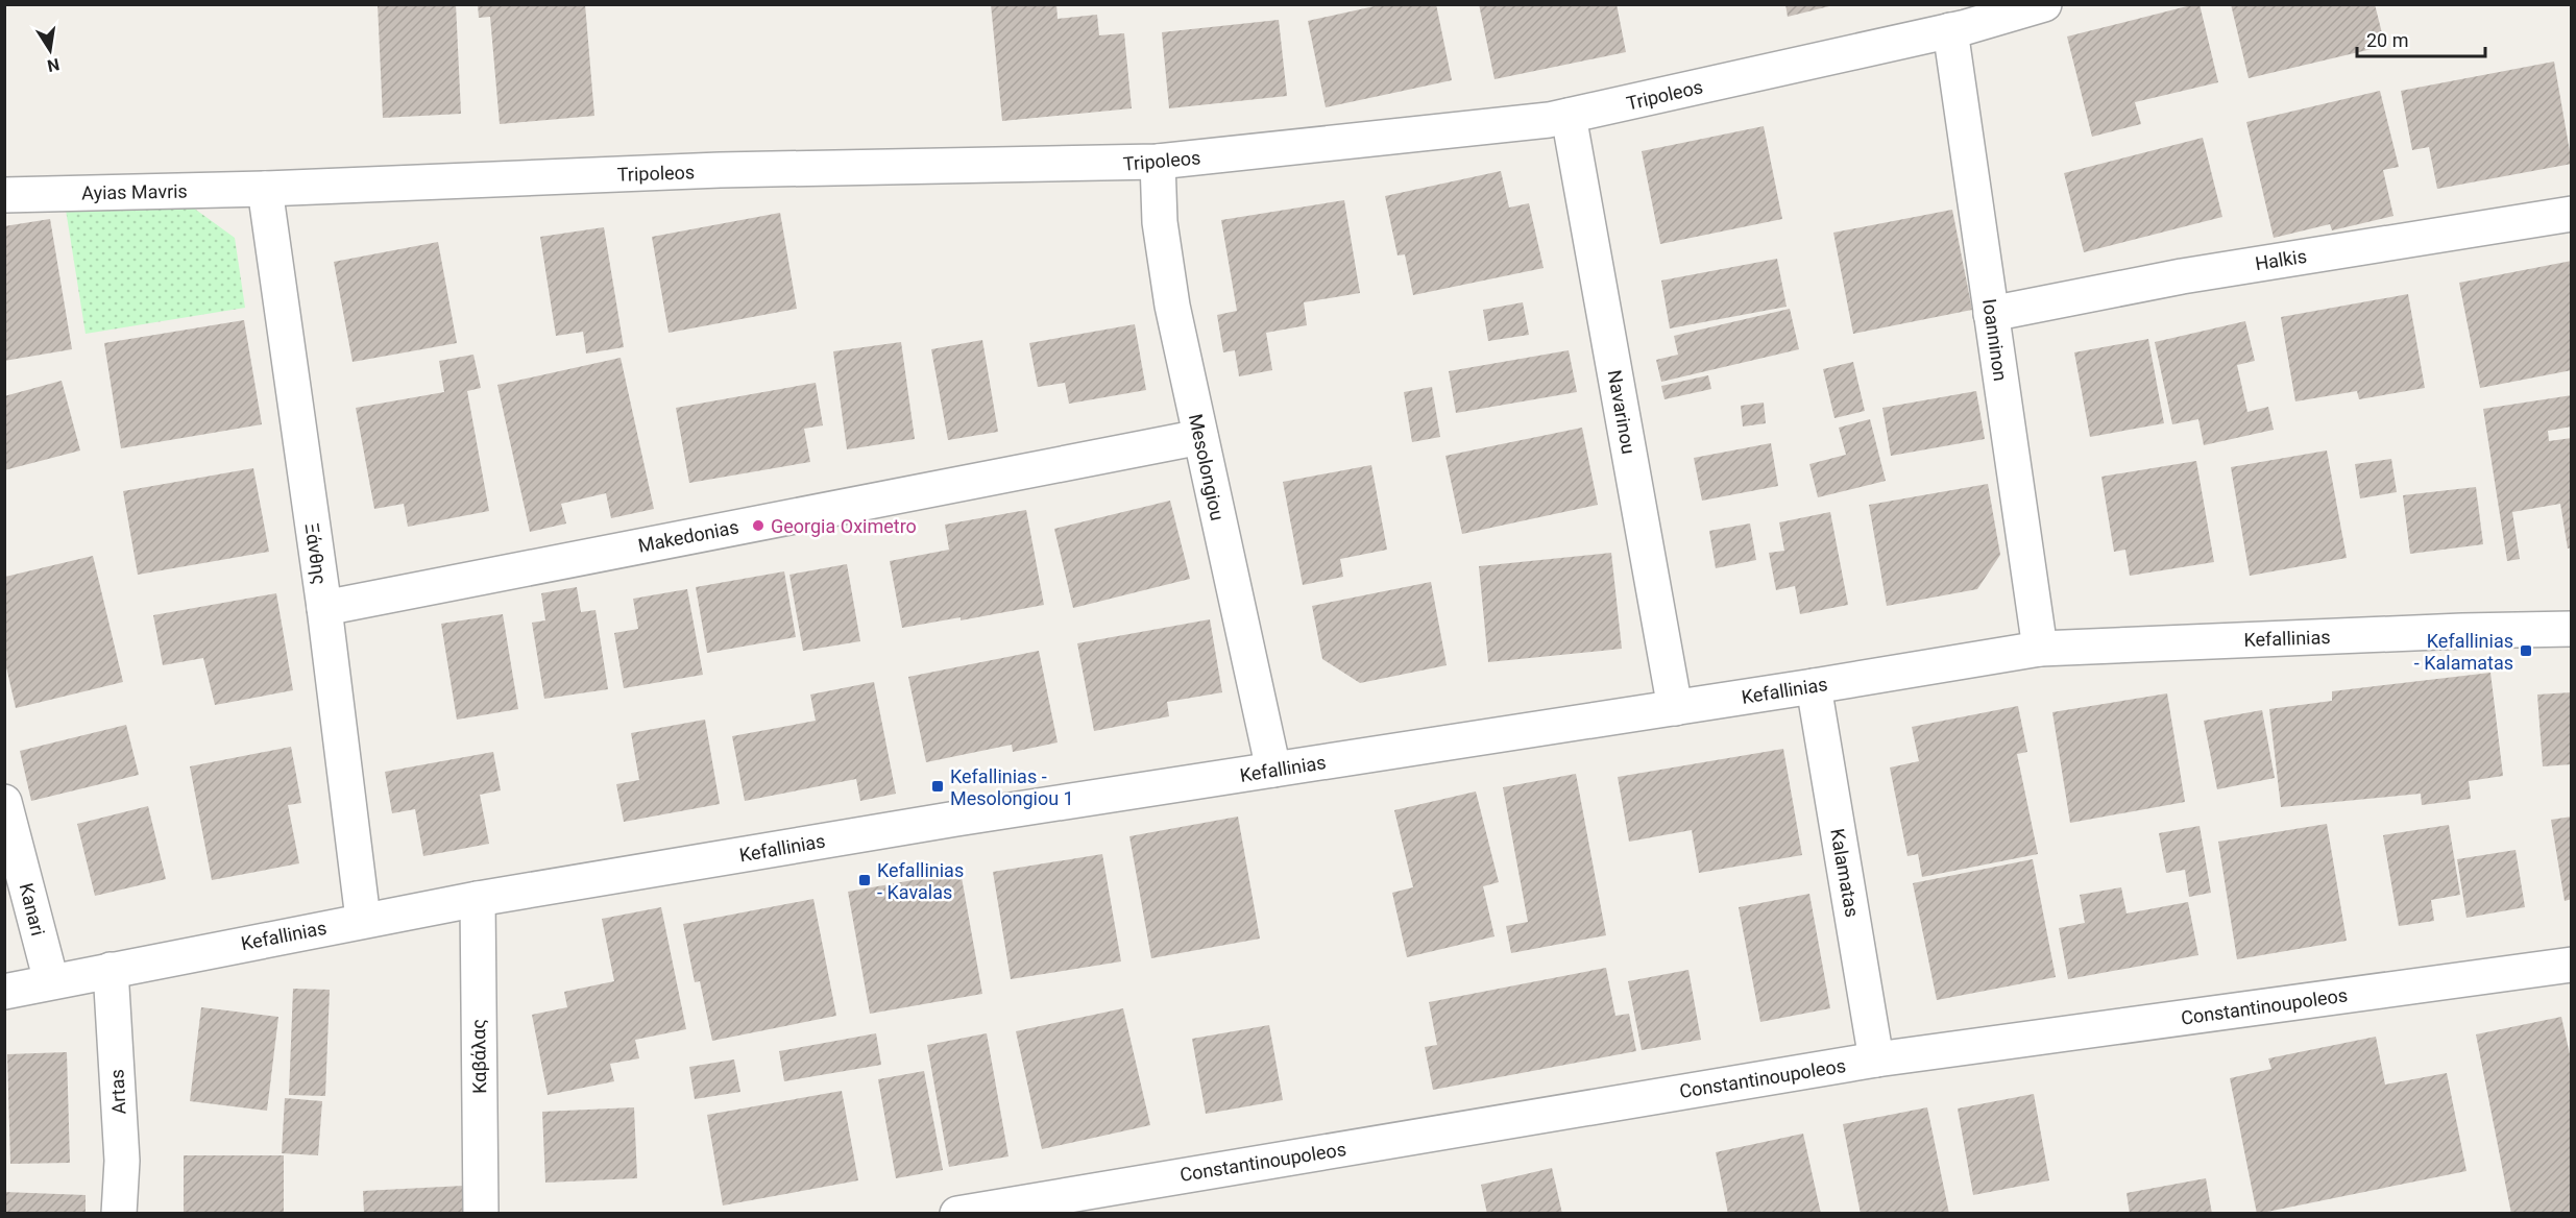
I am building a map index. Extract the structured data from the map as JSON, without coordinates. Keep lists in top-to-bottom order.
{
  "streets": {
    "street": [
      "Tripoleos",
      "Ayias Mavris",
      "Halkis",
      "Ioanninon",
      "Navarinou",
      "Mesolongiou",
      "Makedonias",
      "Ξάνθης",
      "Kefallinias",
      "Kalamatas",
      "Kanari",
      "Constantinoupoleos",
      "Καβάλας",
      "Artas"
    ]
  },
  "crossings": [
    ["Tripoleos", "Ayias Mavris"],
    ["Tripoleos", "Ioanninon"],
    ["Tripoleos", "Navarinou"],
    ["Tripoleos", "Mesolongiou"],
    ["Tripoleos", "Ξάνθης"],
    ["Ayias Mavris", "Ξάνθης"],
    ["Halkis", "Ioanninon"],
    ["Ioanninon", "Kefallinias"],
    ["Navarinou", "Kefallinias"],
    ["Mesolongiou", "Makedonias"],
    ["Mesolongiou", "Kefallinias"],
    ["Makedonias", "Ξάνθης"],
    ["Ξάνθης", "Kefallinias"],
    ["Kefallinias", "Kalamatas"],
    ["Kefallinias", "Kanari"],
    ["Kefallinias", "Καβάλας"],
    ["Kefallinias", "Artas"],
    ["Kalamatas", "Constantinoupoleos"]
  ],
  "places": {
    "other": ["Georgia Oximetro"],
    "transit": ["Kefallinias - Kalamatas", "Kefallinias - Mesolongiou 1", "Kefallinias - Kavalas"]
  },
  "scale_bar": "20 m",
  "north": "bottom"
}
